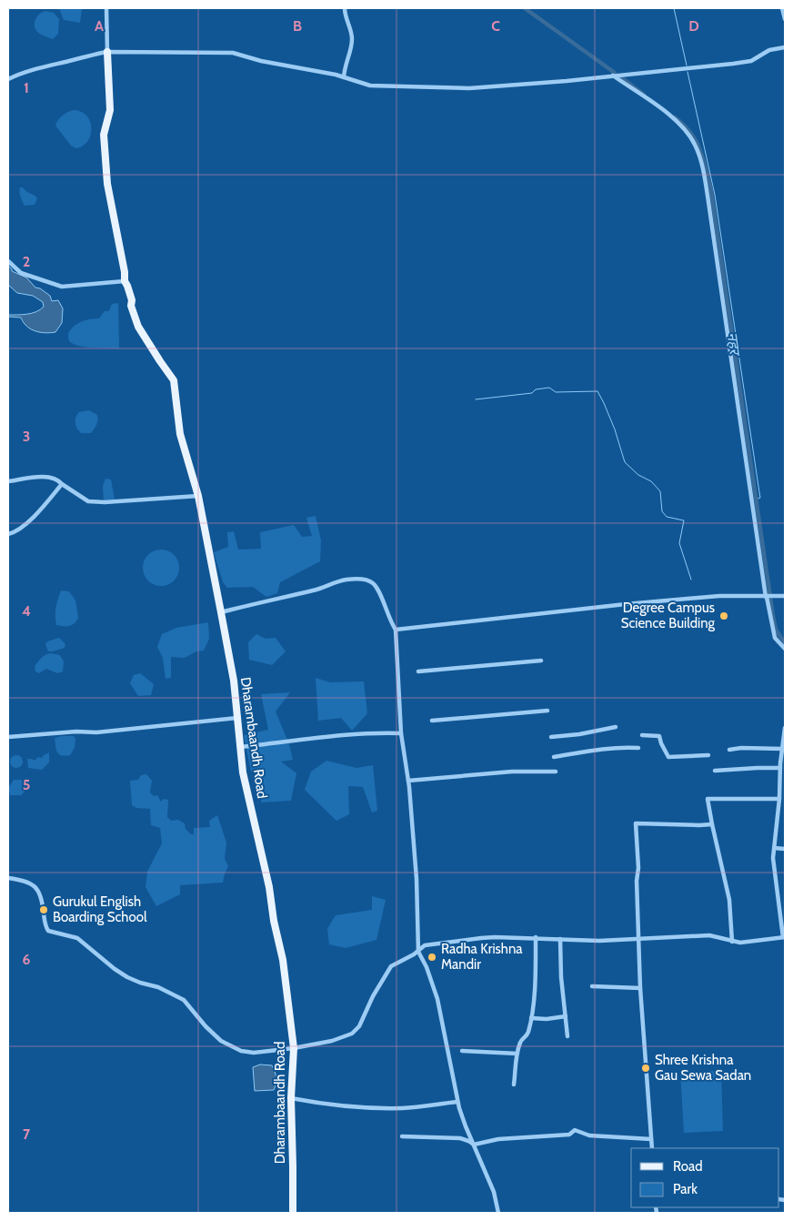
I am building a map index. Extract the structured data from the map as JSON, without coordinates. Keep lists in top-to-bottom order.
{
  "streets": {
    "main road": ["Dharambaandh Road"]
  },
  "water": ["नहर"],
  "places": [
    "Degree Campus Science Building",
    "Gurukul English Boarding School",
    "Radha Krishna Mandir",
    "Shree Krishna Gau Sewa Sadan"
  ],
  "legend": ["Road", "Park"],
  "grid": {
    "columns": [
      "A",
      "B",
      "C",
      "D"
    ],
    "rows": [
      "1",
      "2",
      "3",
      "4",
      "5",
      "6",
      "7"
    ]
  }
}
